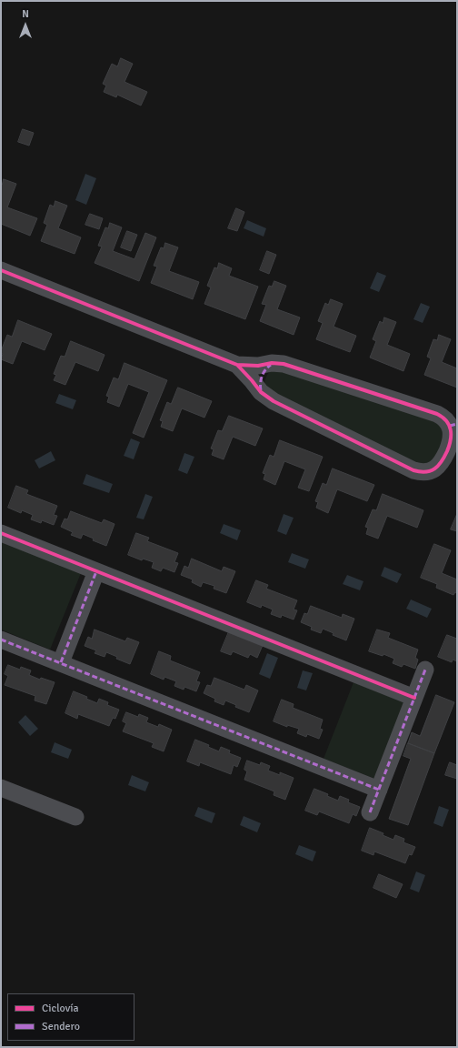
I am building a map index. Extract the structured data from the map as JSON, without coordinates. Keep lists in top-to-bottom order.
{
  "legend": ["Ciclovía", "Sendero"],
  "north": "top"
}
